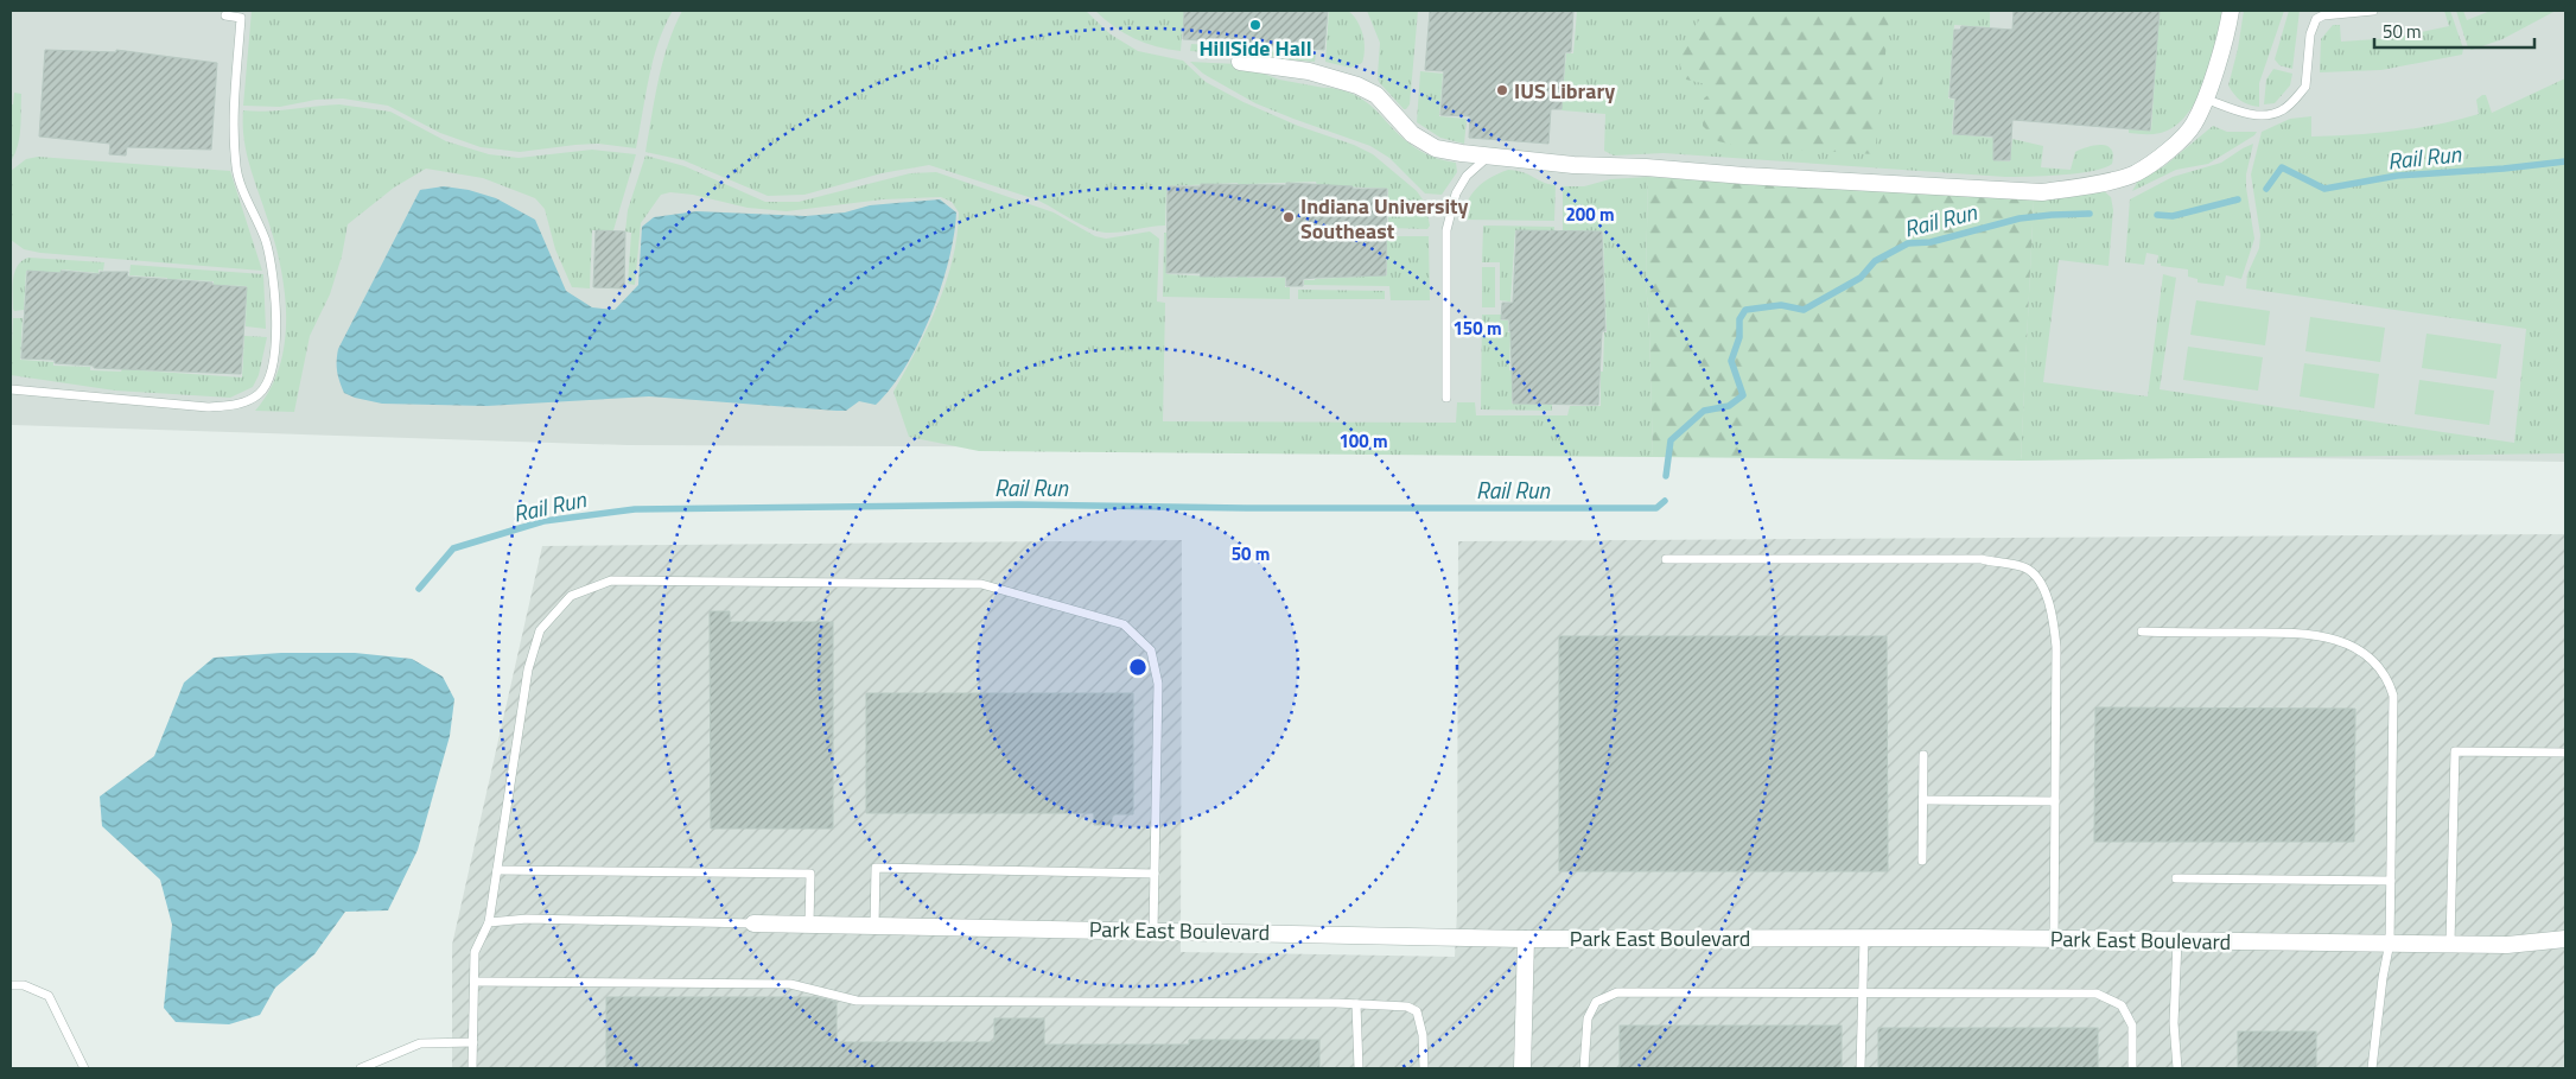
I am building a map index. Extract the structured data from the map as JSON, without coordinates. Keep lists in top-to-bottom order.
{
  "streets": {
    "street": ["Park East Boulevard"]
  },
  "water": ["Rail Run"],
  "places": ["HillSide Hall", "IUS Library", "Indiana University Southeast"],
  "scale_bar": "50 m",
  "rings": [
    "200 m",
    "150 m",
    "100 m",
    "50 m"
  ]
}
